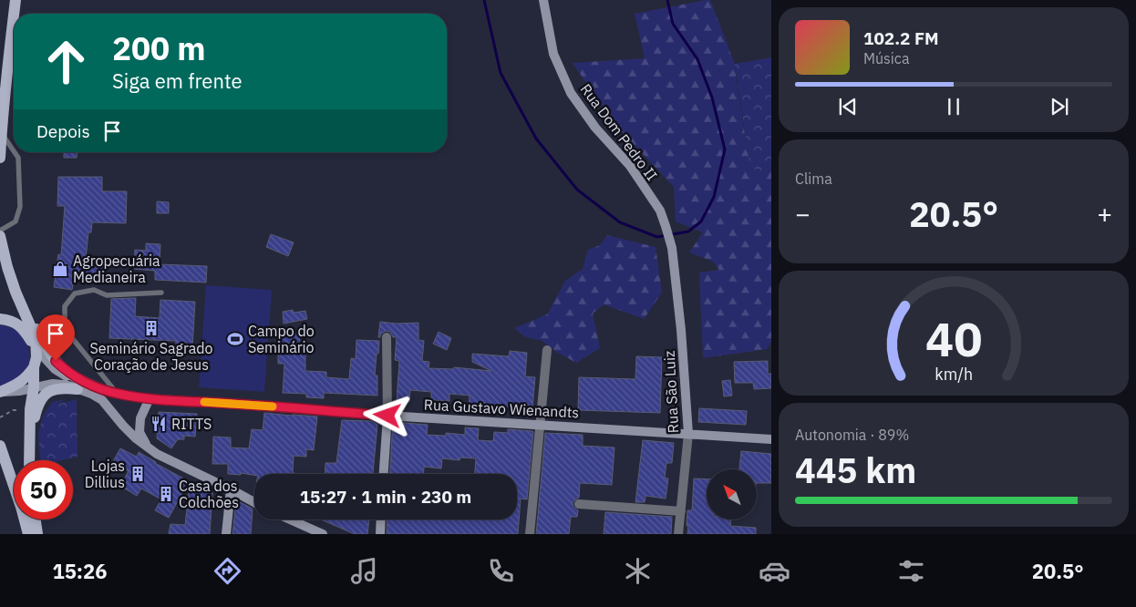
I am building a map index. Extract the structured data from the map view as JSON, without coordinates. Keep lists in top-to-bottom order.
{
  "streets": {
    "main road": ["Rua Dom Pedro II", "Rua São Luiz", "Rua Gustavo Wienandts"]
  },
  "crossings": [
    ["Rua Dom Pedro II", "Rua São Luiz"],
    ["Rua São Luiz", "Rua Gustavo Wienandts"]
  ],
  "places": {
    "shop": ["Agropecuária Medianeira"],
    "building": ["Seminário Sagrado Coração de Jesus", "Lojas Dillius", "Casa dos Colchões"],
    "sports": ["Campo do Seminário"],
    "restaurant": ["RITTS"]
  },
  "north": "top left",
  "page": {
    "turn": ["200 m", "Siga em frente"],
    "song": ["102.2 FM", "Música"],
    "then": "Depois",
    "tile": [
      "Clima",
      ["Autonomia · 89%", "445 km"]
    ],
    "heat": ["−", "20.5°", "+"],
    "limit": "50",
    "trip": "15:27 · 1 min · 230 m",
    "tabs": ["15:26", "20.5°"],
    "gauge": ["40", "km/h"]
  }
}
